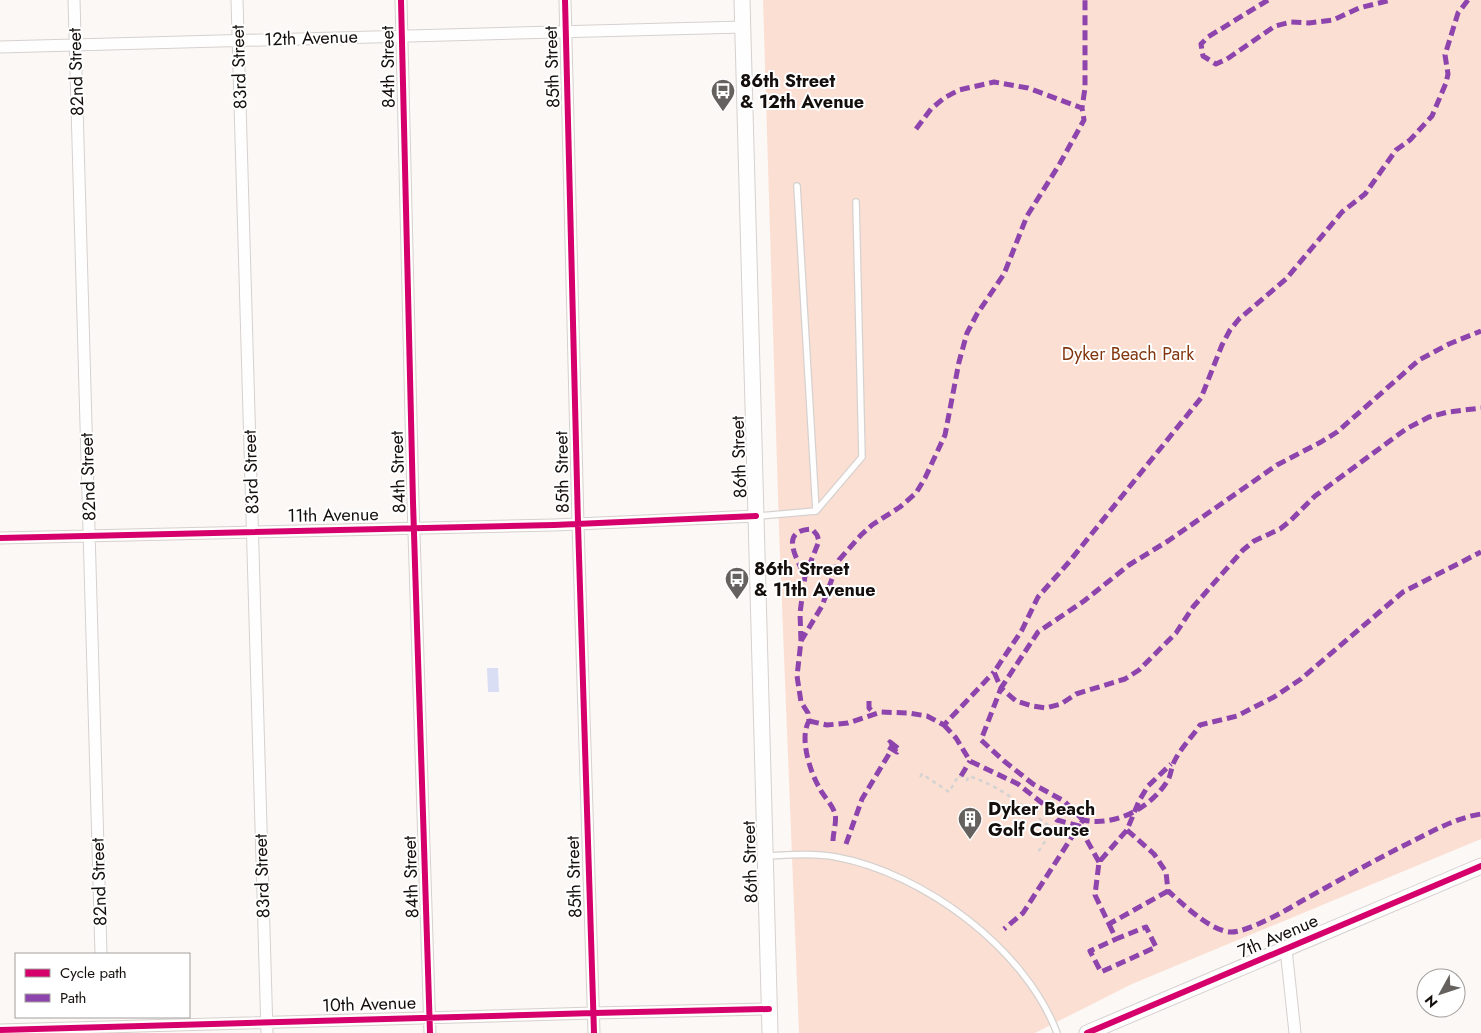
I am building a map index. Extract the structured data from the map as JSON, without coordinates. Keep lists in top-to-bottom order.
{
  "streets": {
    "main road": ["86th Street", "7th Avenue"],
    "street": [
      "12th Avenue",
      "83rd Street",
      "84th Street",
      "85th Street",
      "82nd Street",
      "11th Avenue",
      "10th Avenue"
    ]
  },
  "crossings": [
    ["12th Avenue", "83rd Street"],
    ["12th Avenue", "84th Street"],
    ["12th Avenue", "85th Street"],
    ["12th Avenue", "82nd Street"],
    ["12th Avenue", "86th Street"],
    ["83rd Street", "11th Avenue"],
    ["83rd Street", "10th Avenue"],
    ["84th Street", "11th Avenue"],
    ["84th Street", "10th Avenue"],
    ["85th Street", "11th Avenue"],
    ["85th Street", "10th Avenue"],
    ["82nd Street", "11th Avenue"],
    ["86th Street", "11th Avenue"],
    ["86th Street", "10th Avenue"]
  ],
  "parks": ["Dyker Beach Park"],
  "places": {
    "bus stop": ["86th Street & 12th Avenue", "86th Street & 11th Avenue"],
    "building": ["Dyker Beach Golf Course"]
  },
  "legend": ["Cycle path", "Path"],
  "north": "bottom left"
}
